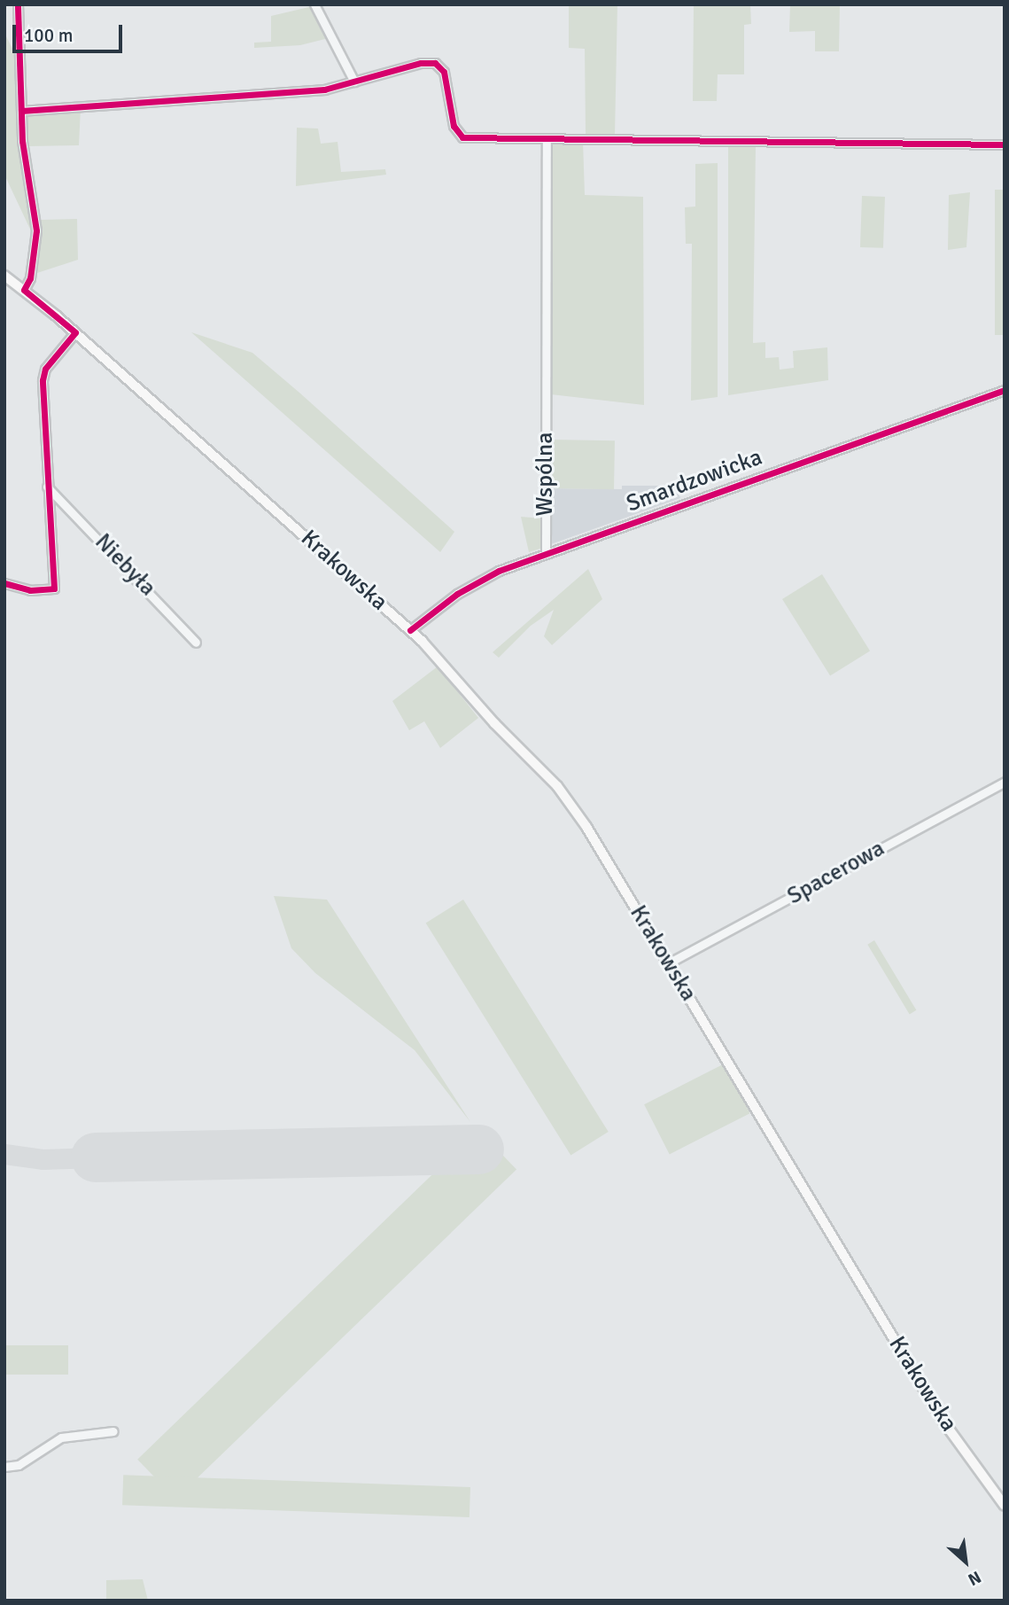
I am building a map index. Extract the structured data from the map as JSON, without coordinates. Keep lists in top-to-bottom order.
{
  "streets": {
    "main road": ["Krakowska"],
    "street": [
      "Wspólna",
      "Smardzowicka",
      "Niebyła",
      "Spacerowa"
    ]
  },
  "crossings": [
    ["Wspólna", "Smardzowicka"],
    ["Smardzowicka", "Krakowska"],
    ["Krakowska", "Spacerowa"]
  ],
  "scale_bar": "100 m",
  "north": "bottom right"
}
